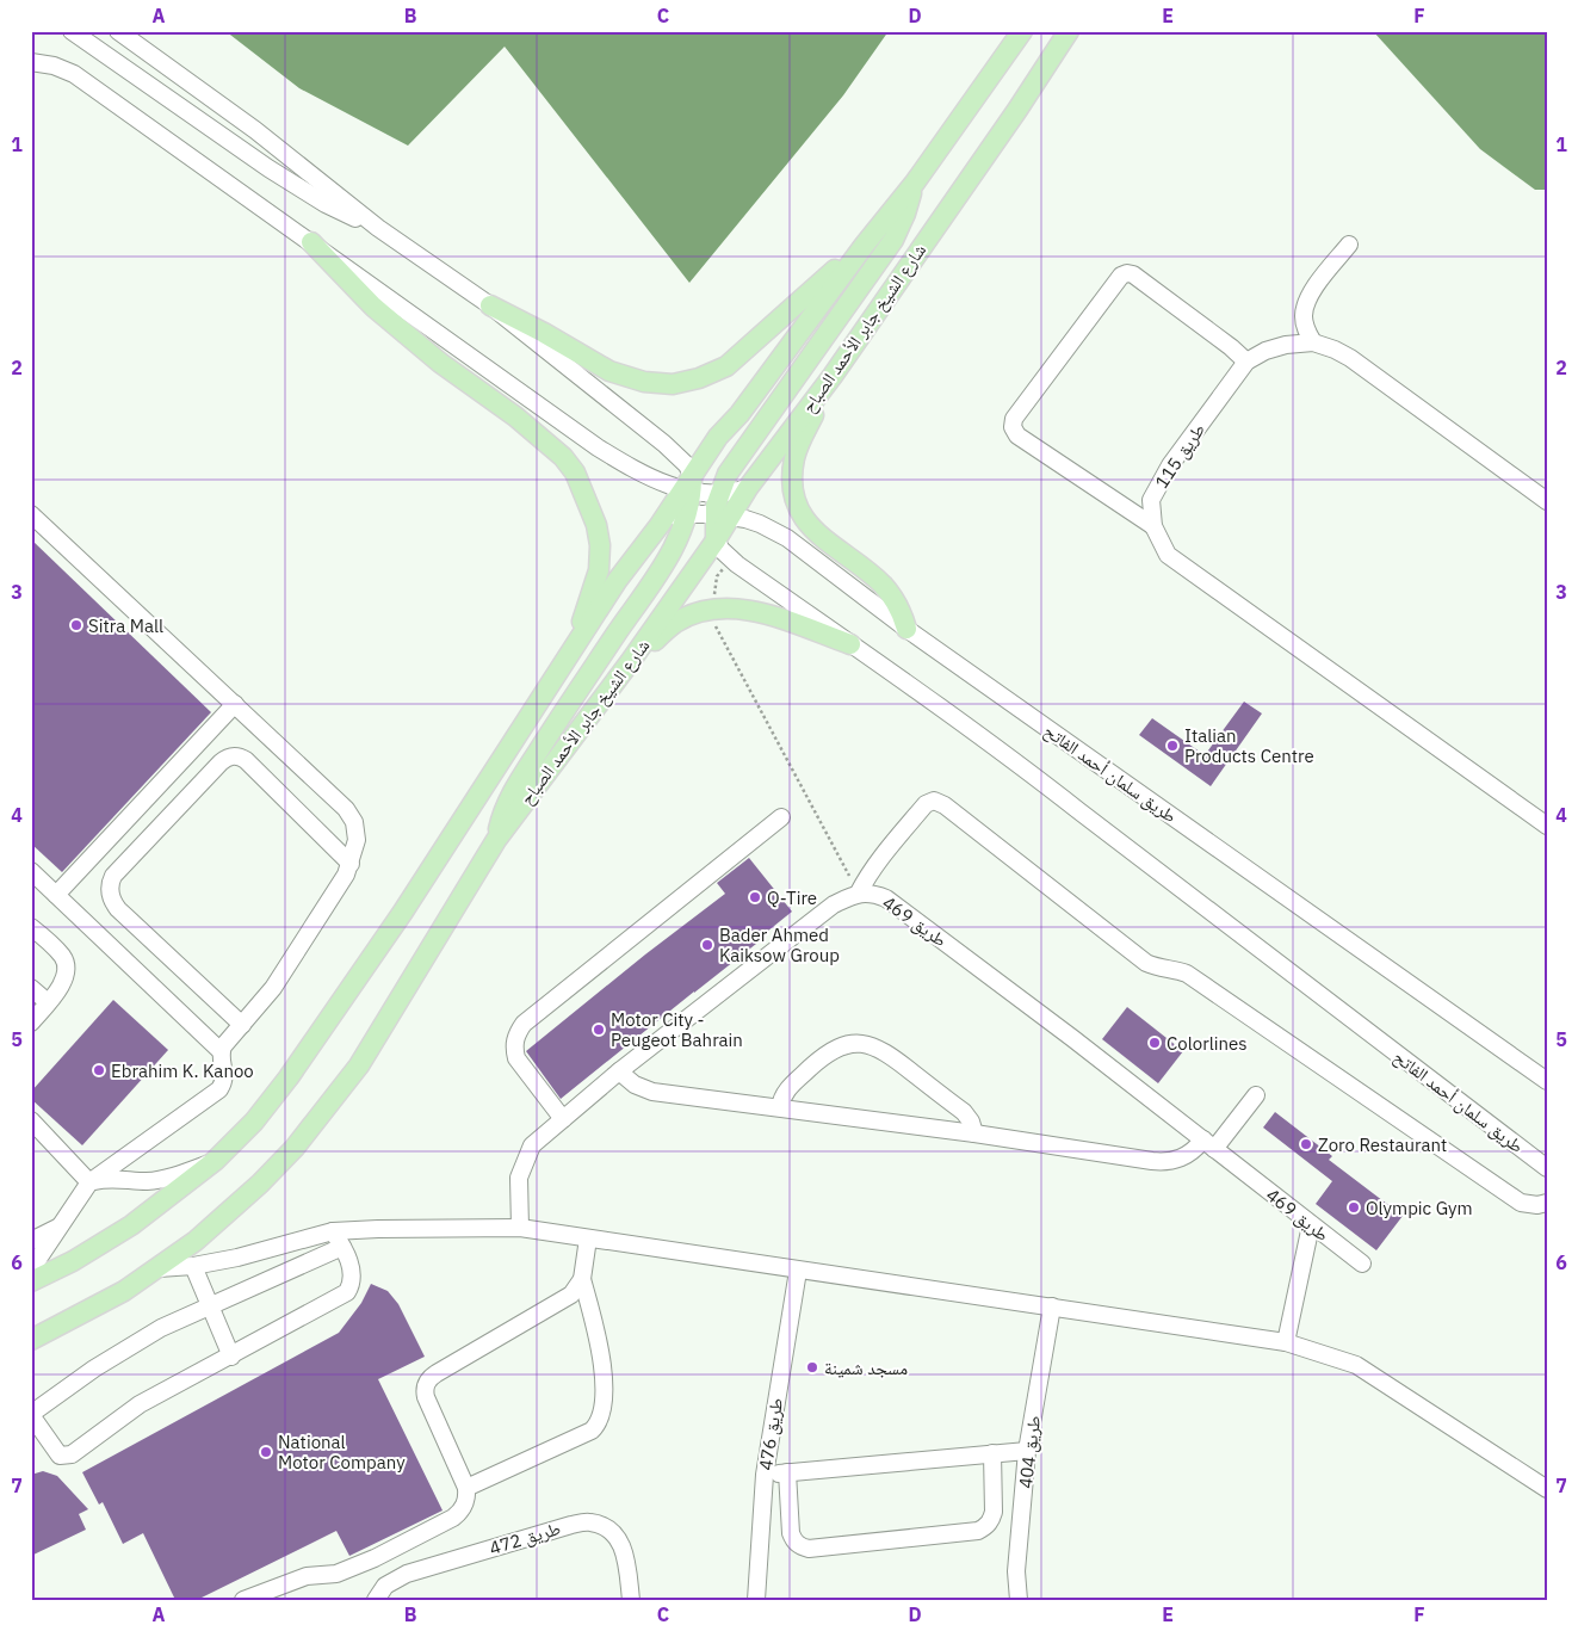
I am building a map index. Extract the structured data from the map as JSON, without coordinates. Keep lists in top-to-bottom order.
{
  "streets": {
    "main road": ["شارع الشيخ جابر الأحمد الصباح"],
    "street": [
      "طريق 115",
      "طريق سلمان أحمد الفاتح",
      "طريق 469",
      "طريق 476",
      "طريق 404",
      "طريق 472"
    ]
  },
  "crossings": [
    ["شارع الشيخ جابر الأحمد الصباح", "طريق سلمان أحمد الفاتح"]
  ],
  "places": [
    "Sitra Mall",
    "Italian Products Centre",
    "Q-Tire",
    "Bader Ahmed Kaiksow Group",
    "Motor City - Peugeot Bahrain",
    "Colorlines",
    "Ebrahim K. Kanoo",
    "Zoro Restaurant",
    "Olympic Gym",
    "مسجد شمينة",
    "National Motor Company"
  ],
  "grid": {
    "columns": [
      "A",
      "B",
      "C",
      "D",
      "E",
      "F"
    ],
    "rows": [
      "1",
      "2",
      "3",
      "4",
      "5",
      "6",
      "7"
    ]
  }
}
